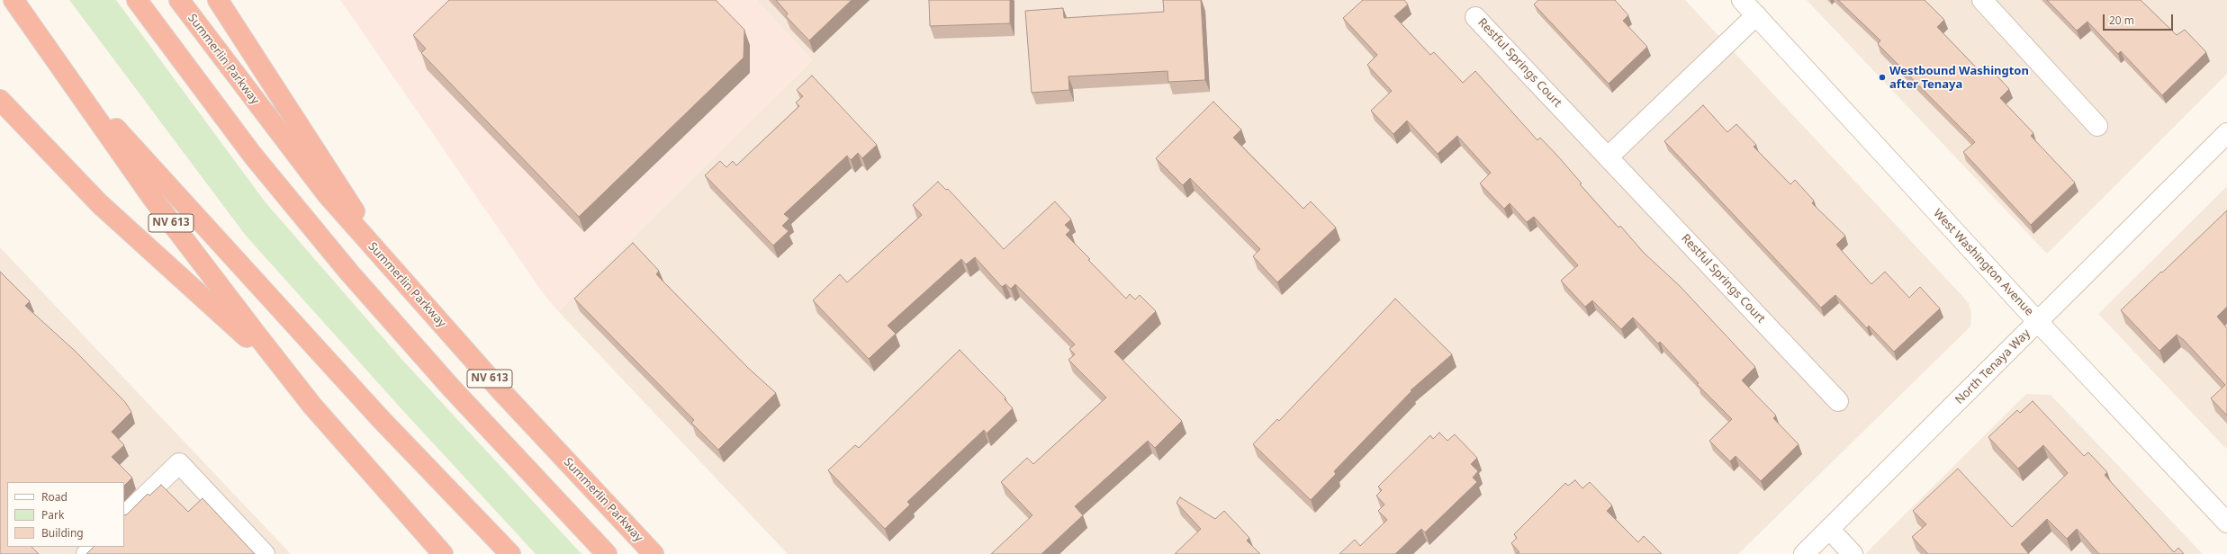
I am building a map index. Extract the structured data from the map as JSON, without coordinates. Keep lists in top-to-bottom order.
{
  "streets": {
    "highway": ["Summerlin Parkway", "NV 613"],
    "main road": ["Restful Springs Court", "West Washington Avenue", "North Tenaya Way"]
  },
  "crossings": [
    ["West Washington Avenue", "North Tenaya Way"]
  ],
  "places": ["Westbound Washington after Tenaya"],
  "legend": ["Road", "Park", "Building"],
  "scale_bar": "20 m"
}
